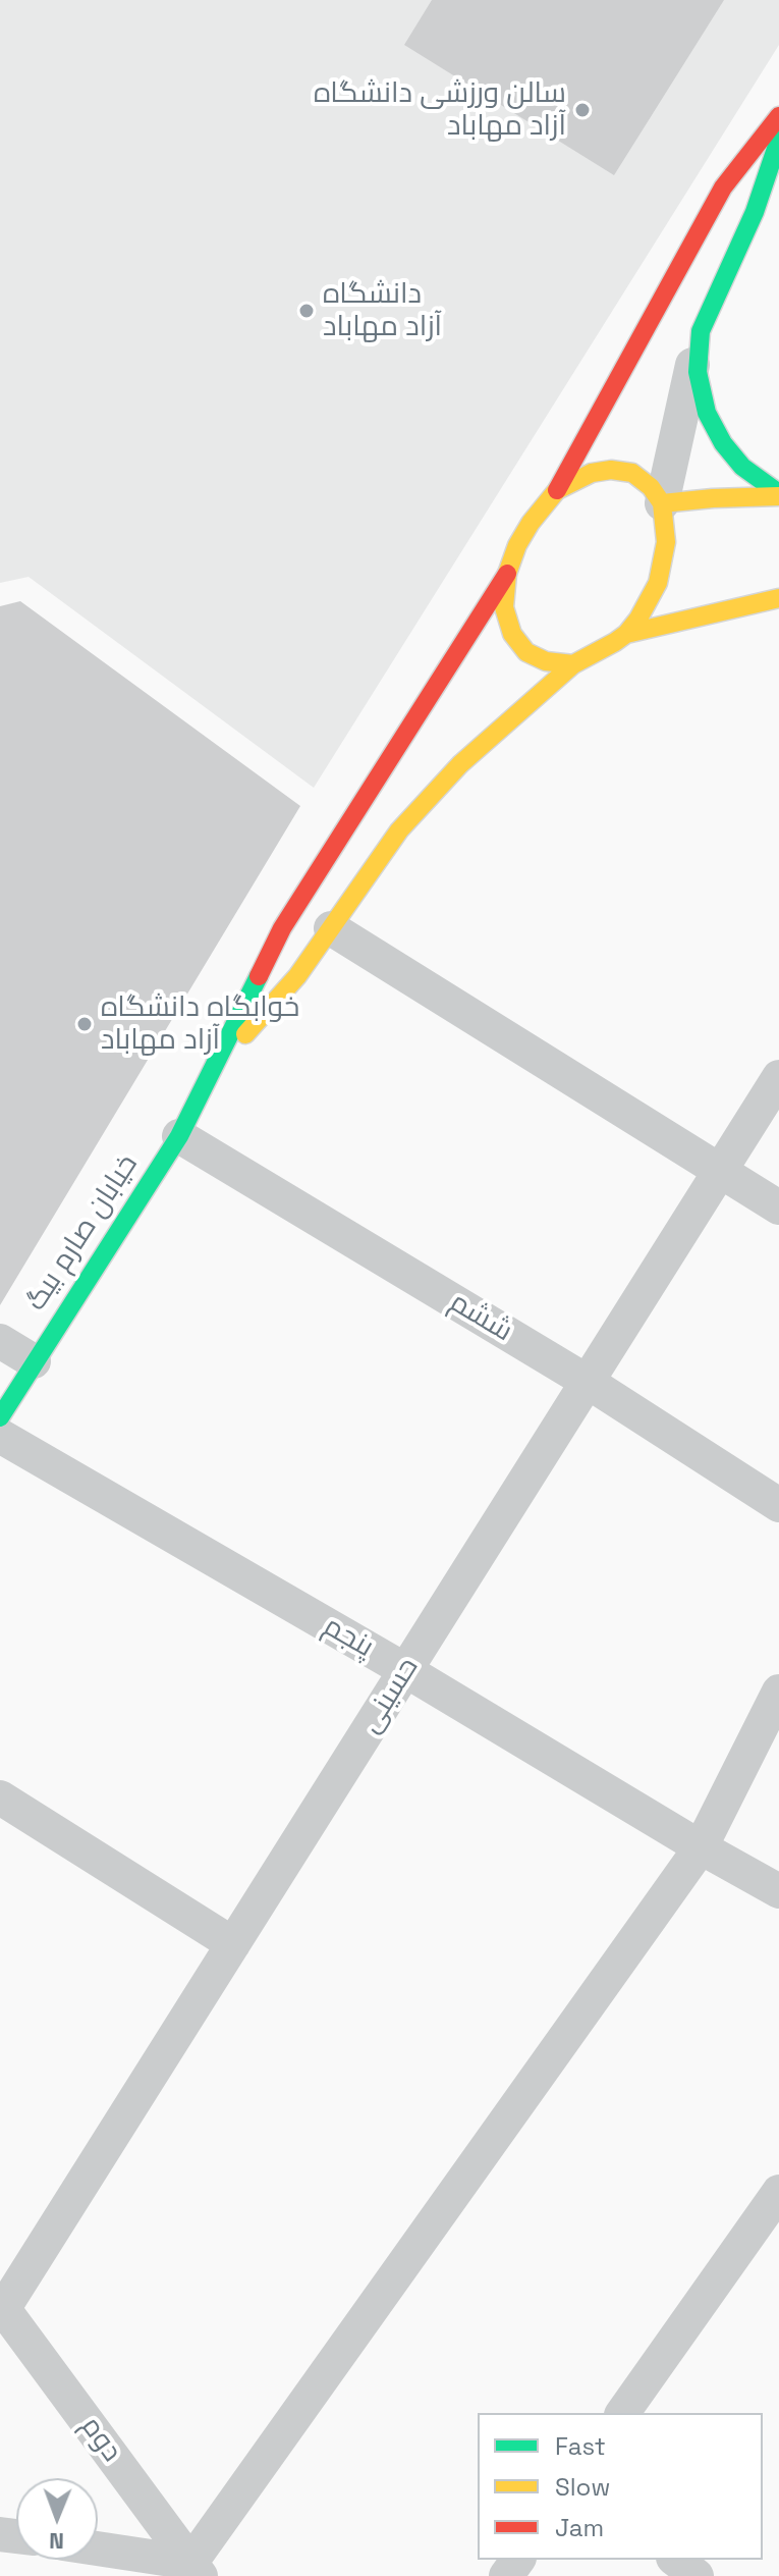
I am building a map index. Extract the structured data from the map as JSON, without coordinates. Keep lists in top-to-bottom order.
{
  "streets": {
    "street": [
      "خیابان صارم بیگ",
      "ششم",
      "پنجم",
      "حسینی",
      "دوم"
    ]
  },
  "crossings": [
    ["خیابان صارم بیگ", "ششم"],
    ["ششم", "حسینی"],
    ["پنجم", "حسینی"],
    ["حسینی", "دوم"]
  ],
  "places": ["سالن ورزشی دانشگاه آزاد مهاباد", "دانشگاه آزاد مهاباد", "خوابگاه دانشگاه آزاد مهاباد"],
  "legend": ["Fast", "Slow", "Jam"],
  "north": "bottom"
}
